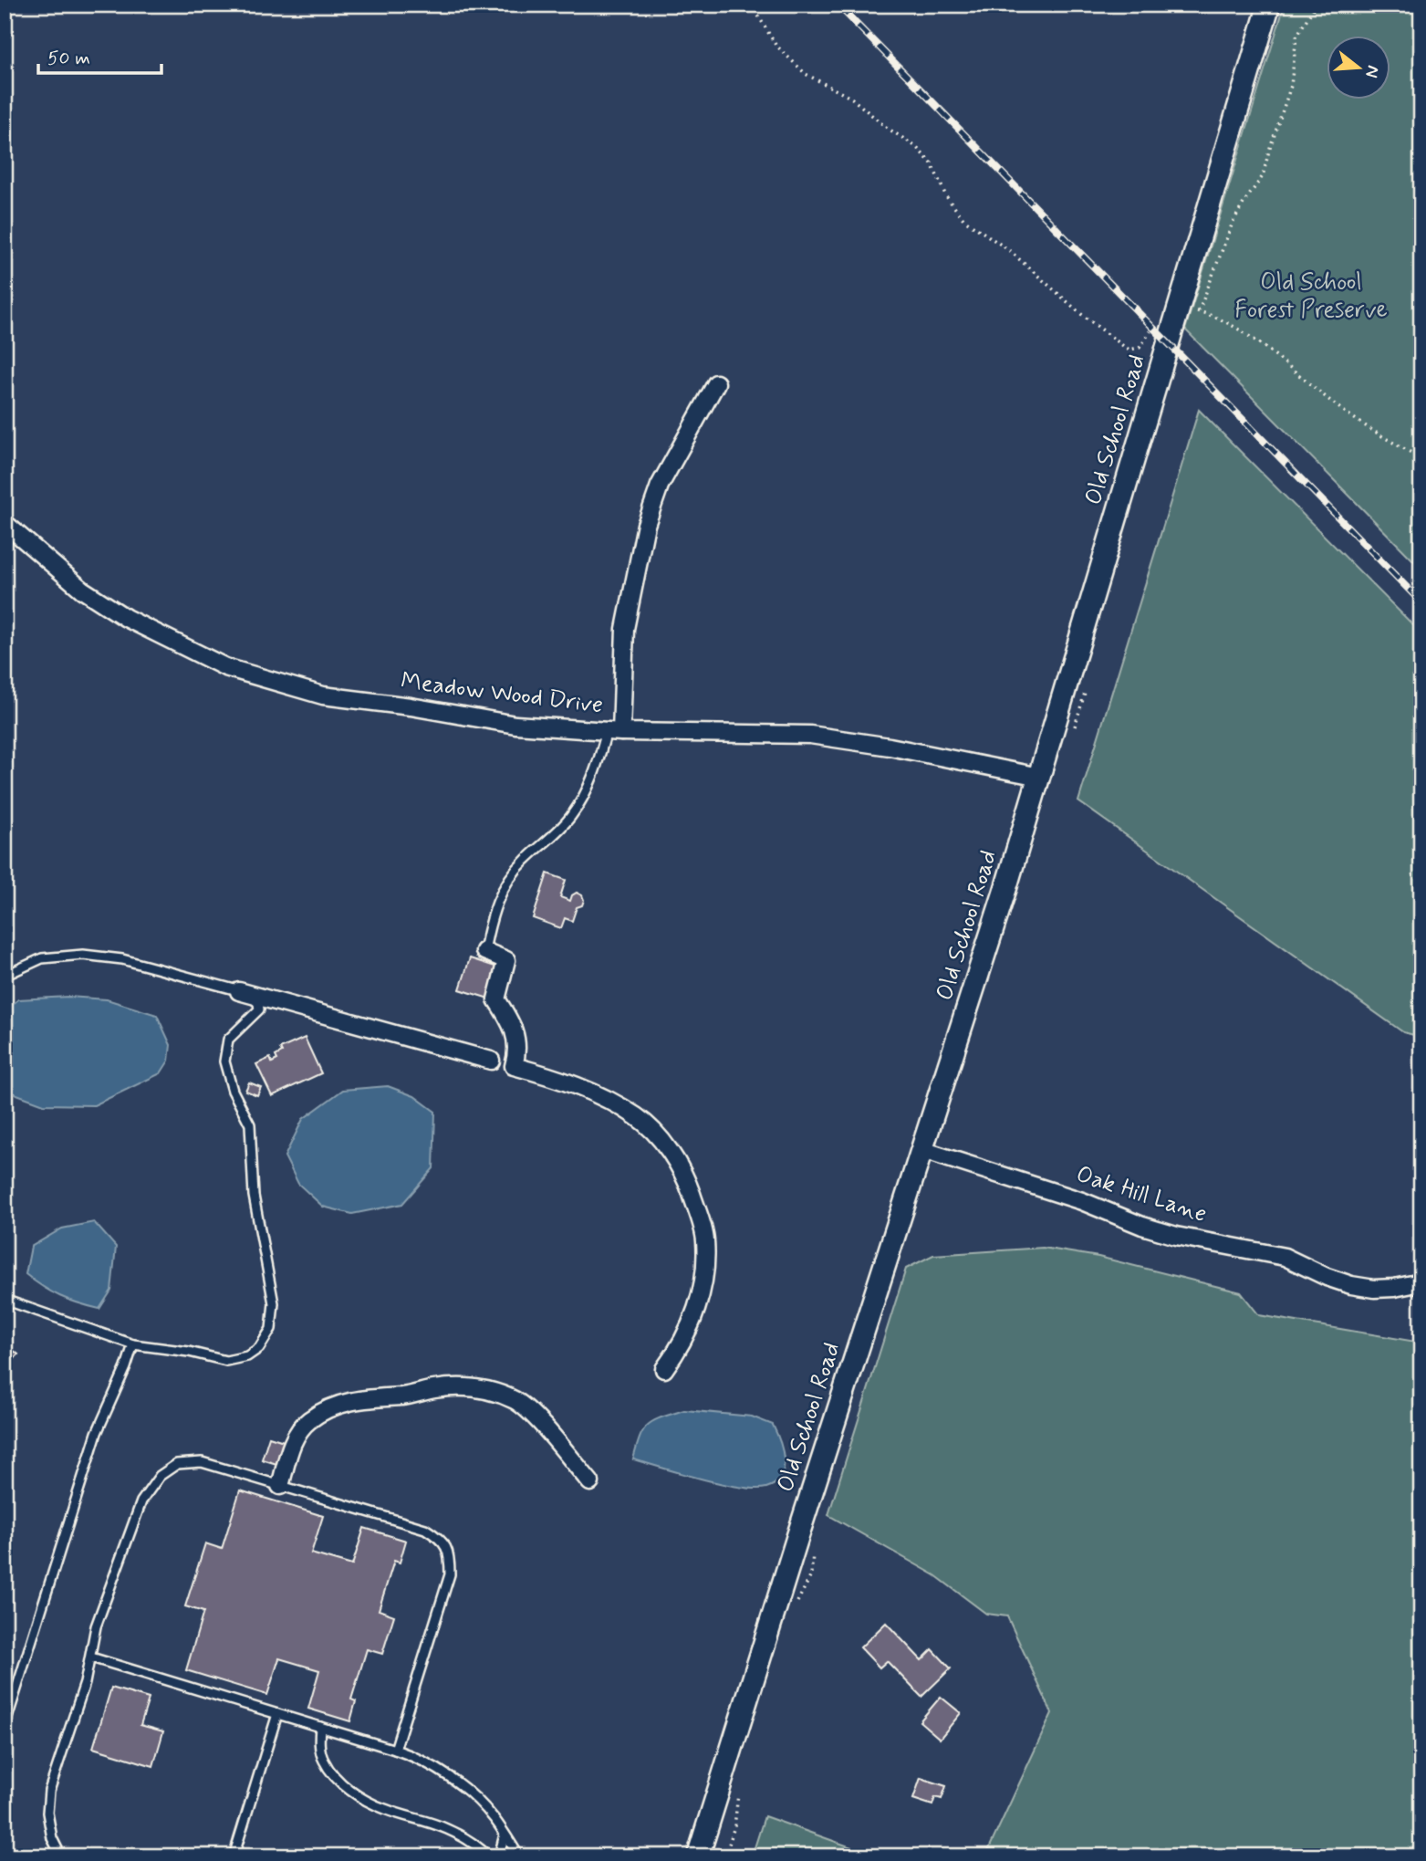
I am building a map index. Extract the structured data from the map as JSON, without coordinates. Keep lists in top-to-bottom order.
{
  "streets": {
    "street": ["Old School Road", "Meadow Wood Drive", "Oak Hill Lane"]
  },
  "crossings": [
    ["Old School Road", "Meadow Wood Drive"],
    ["Old School Road", "Oak Hill Lane"]
  ],
  "parks": ["Old School Forest Preserve"],
  "scale_bar": "50 m",
  "north": "right"
}
